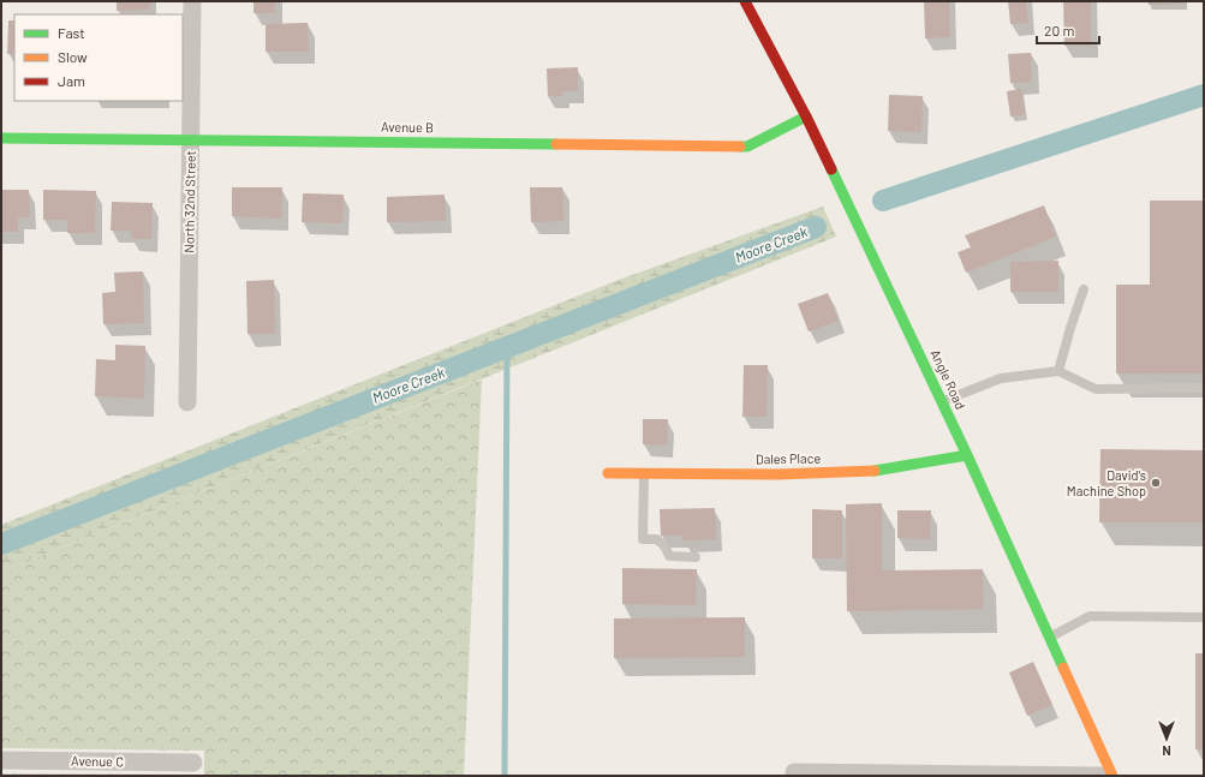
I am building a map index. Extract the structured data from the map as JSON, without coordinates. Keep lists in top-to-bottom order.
{
  "streets": {
    "street": [
      "Avenue B",
      "North 32nd Street",
      "Angle Road",
      "Dales Place",
      "Avenue C"
    ]
  },
  "crossings": [
    ["Avenue B", "North 32nd Street"],
    ["Avenue B", "Angle Road"],
    ["Angle Road", "Dales Place"]
  ],
  "water": ["Moore Creek"],
  "places": ["David's Machine Shop"],
  "legend": ["Fast", "Slow", "Jam"],
  "scale_bar": "20 m",
  "north": "bottom"
}
